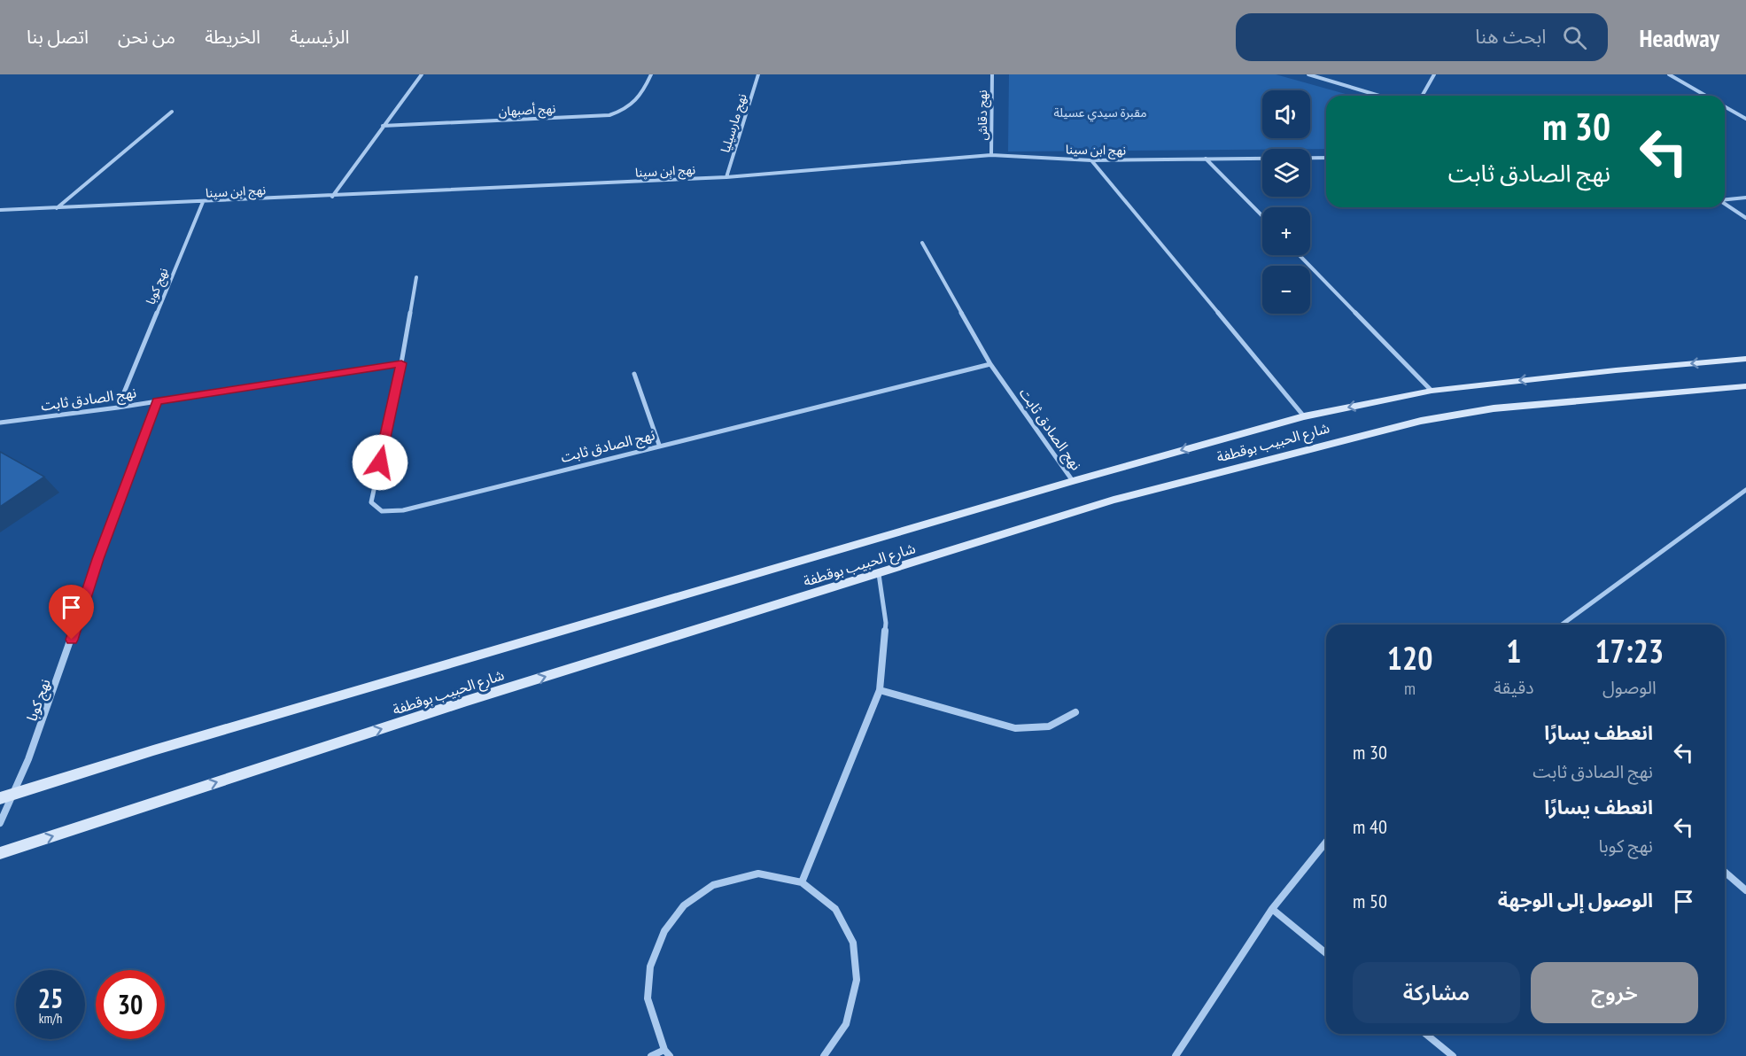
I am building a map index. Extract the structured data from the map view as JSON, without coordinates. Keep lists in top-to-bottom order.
{
  "streets": {
    "main road": ["شارع الحبيب بوقطفة"],
    "street": [
      "نهج أصبهان",
      "نهج دقاش",
      "نهج مارسيليا",
      "نهج ابن سينا",
      "نهج كوبا",
      "نهج الصادق ثابت"
    ]
  },
  "crossings": [
    ["نهج دقاش", "نهج ابن سينا"],
    ["نهج مارسيليا", "نهج ابن سينا"],
    ["نهج ابن سينا", "نهج كوبا"],
    ["نهج كوبا", "نهج الصادق ثابت"],
    ["نهج كوبا", "شارع الحبيب بوقطفة"],
    ["نهج الصادق ثابت", "شارع الحبيب بوقطفة"]
  ],
  "parks": ["مقبرة سيدي عسيلة"],
  "page": {
    "header": "Headway",
    "search": "ابحث هنا",
    "nav": [
      "الرئيسية",
      "الخريطة",
      "من نحن",
      "اتصل بنا"
    ],
    "map_buttons": ["+", "−"],
    "turn": ["30 m", "نهج الصادق ثابت"],
    "eta": [
      "17:23",
      "الوصول",
      "1",
      "دقيقة",
      "120",
      "m"
    ],
    "list": [
      {
        "name": "انعطف يسارًا",
        "note": "نهج الصادق ثابت",
        "value": "30 m"
      },
      {
        "name": "انعطف يسارًا",
        "note": "نهج كوبا",
        "value": "40 m"
      },
      {
        "name": "الوصول إلى الوجهة",
        "value": "50 m"
      }
    ],
    "buttons": ["خروج", "مشاركة"],
    "speed": "25 km/h",
    "limit": "30"
  }
}
